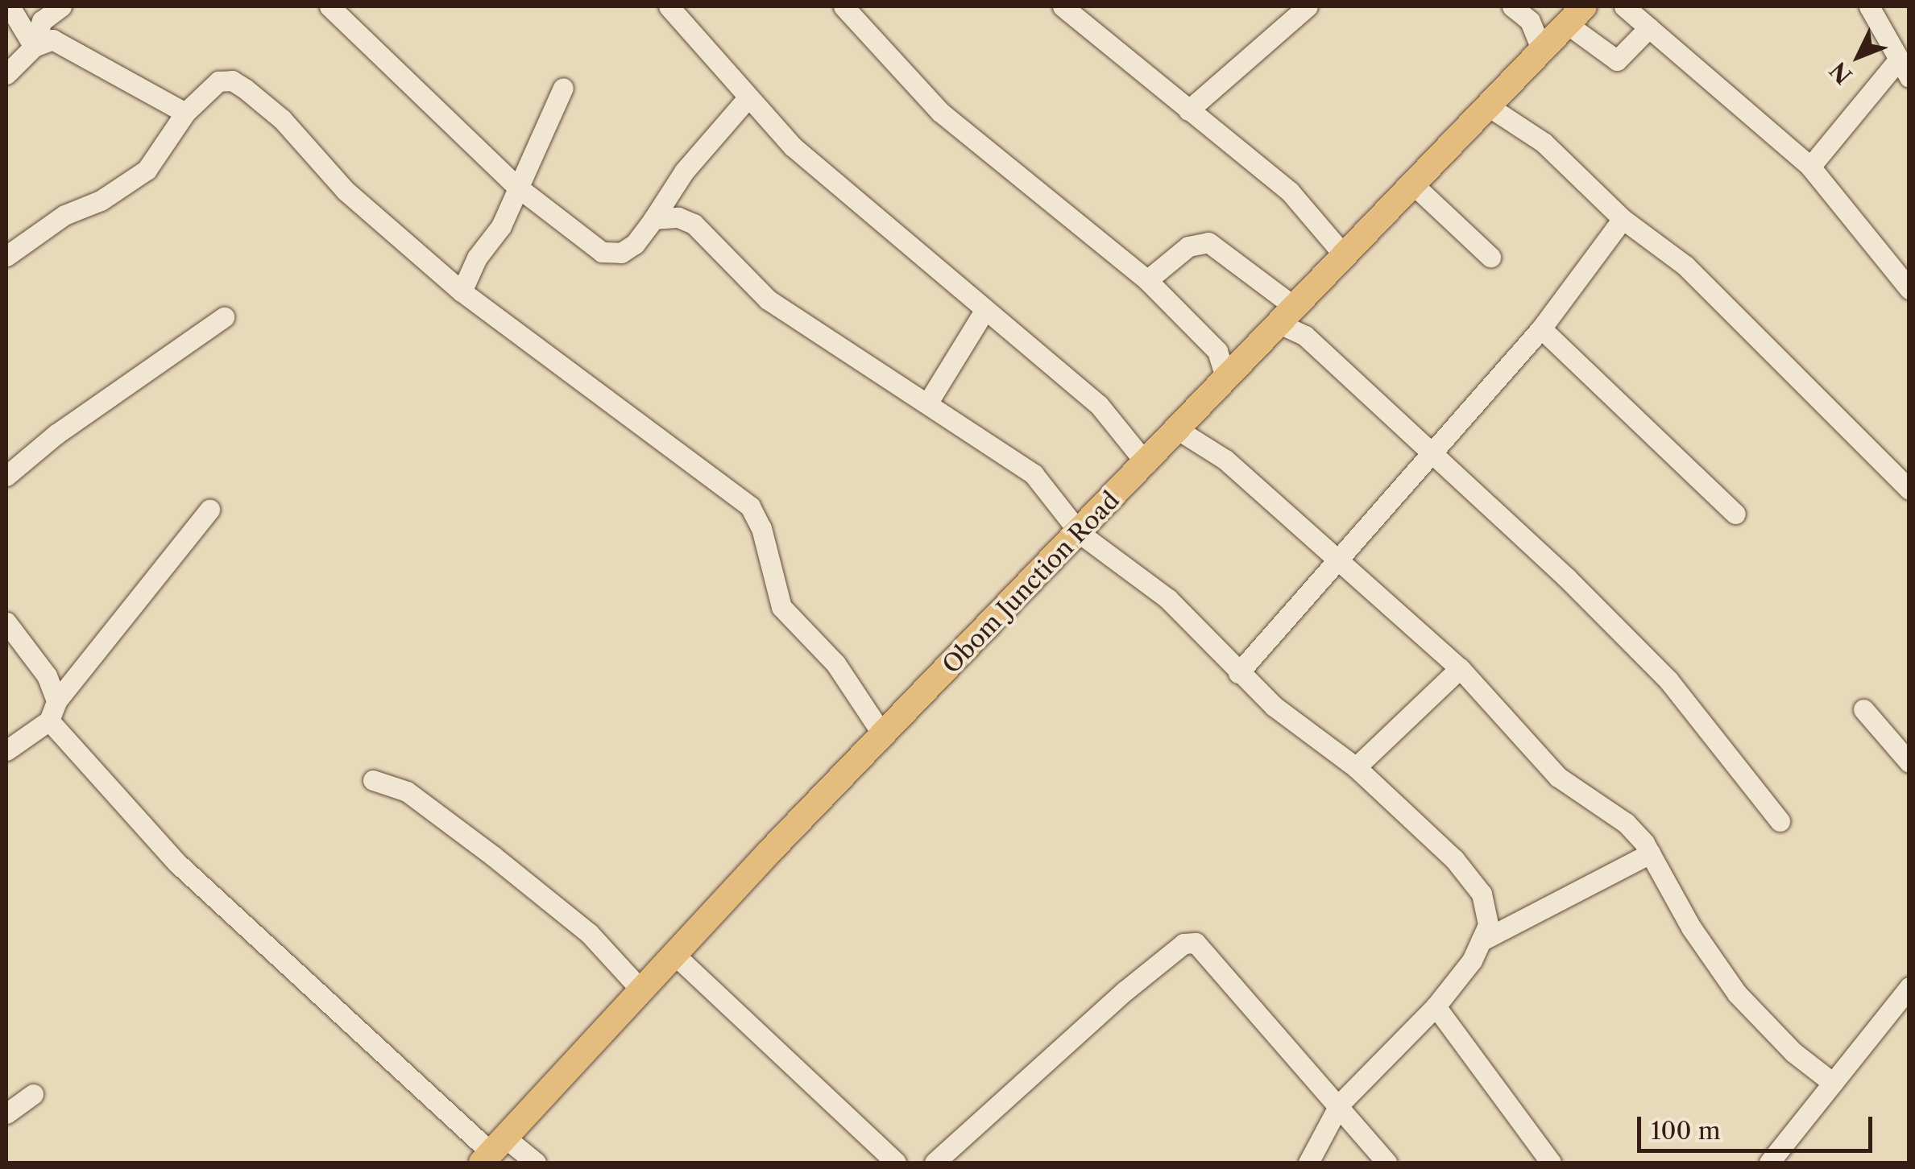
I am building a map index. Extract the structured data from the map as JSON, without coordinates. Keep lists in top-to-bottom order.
{
  "streets": {
    "main road": ["Obom Junction Road"]
  },
  "scale_bar": "100 m",
  "north": "bottom left"
}
